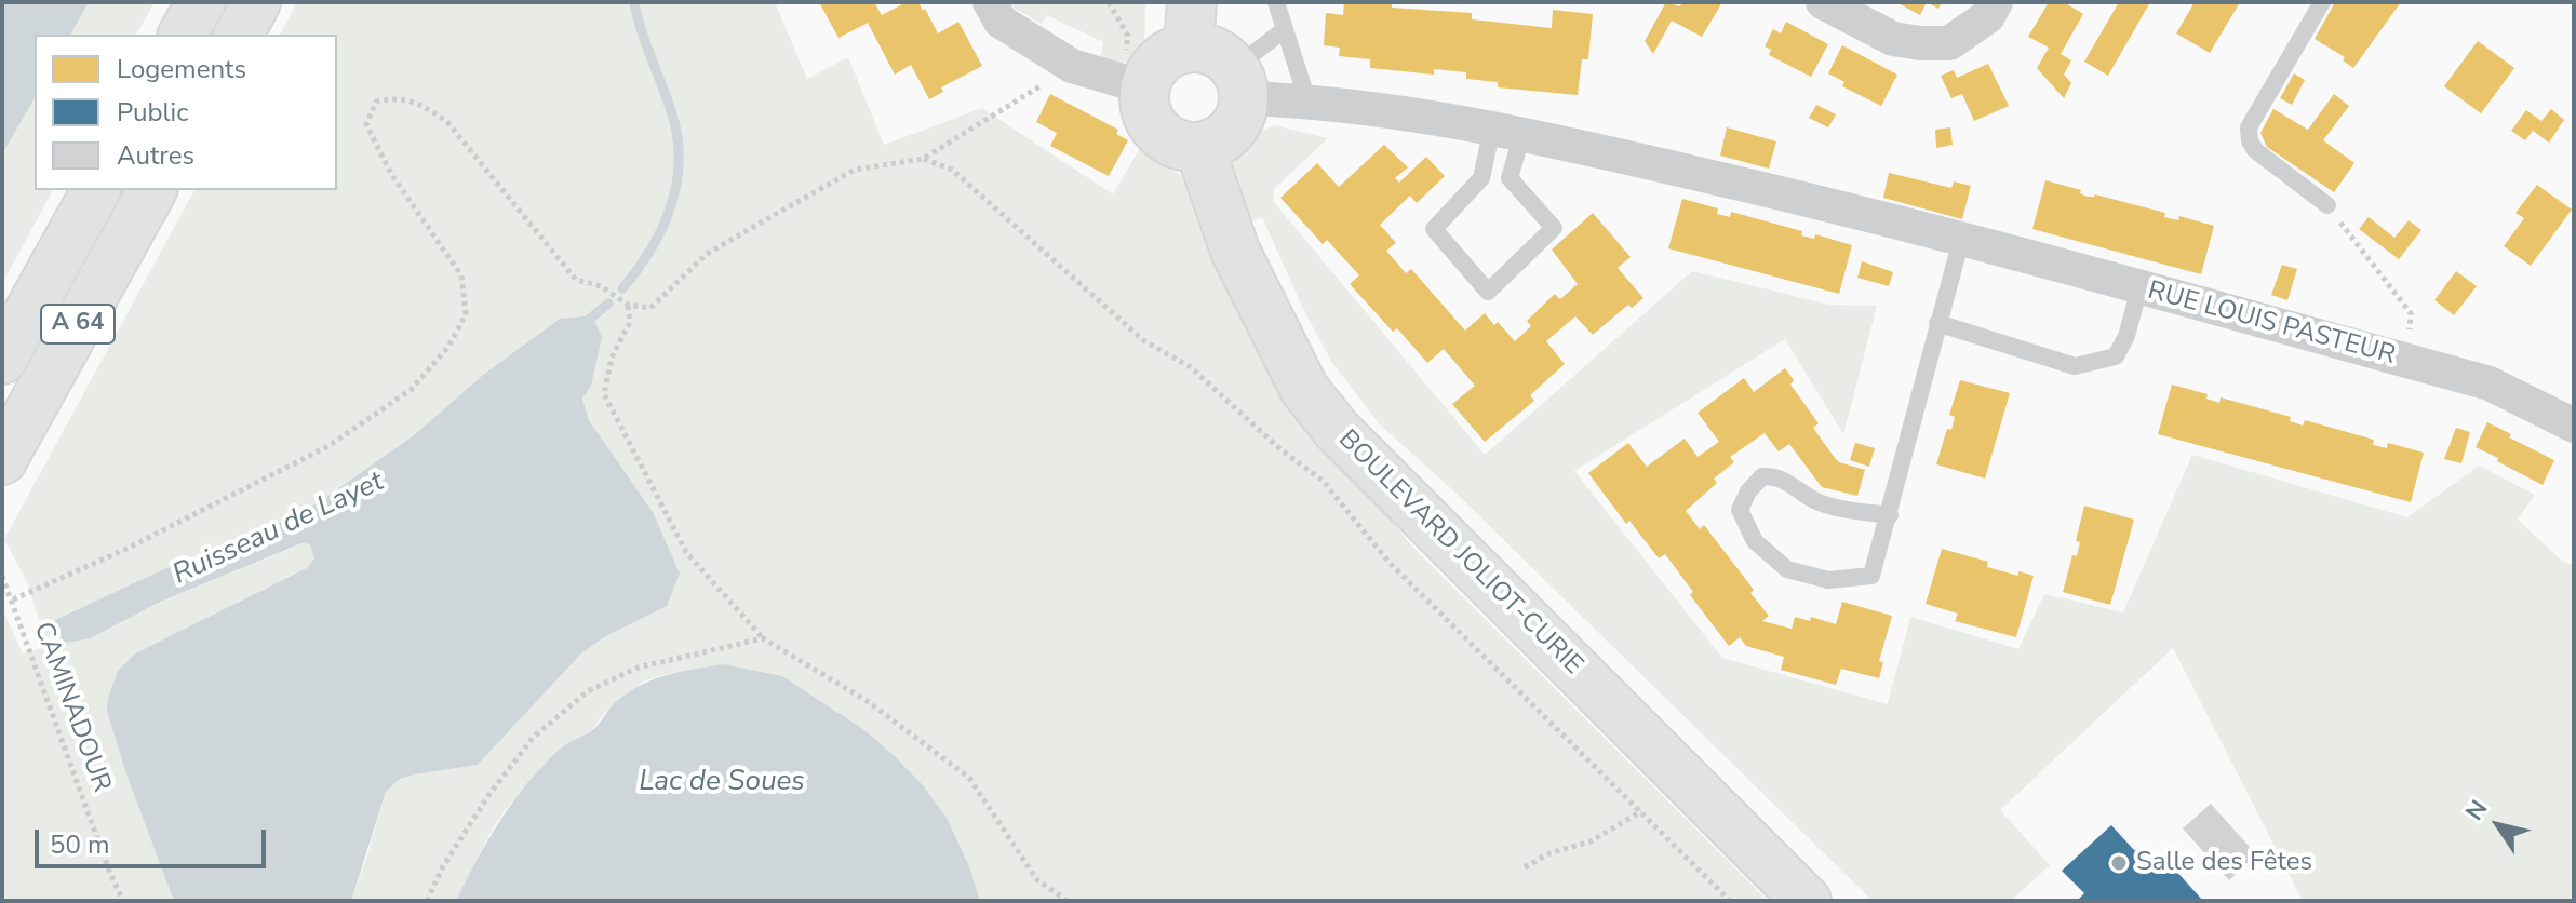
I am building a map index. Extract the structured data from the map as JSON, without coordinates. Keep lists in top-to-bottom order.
{
  "streets": {
    "main road": ["A 64", "BOULEVARD JOLIOT-CURIE"],
    "street": ["RUE LOUIS PASTEUR"],
    "path": ["CAMINADOUR"]
  },
  "water": ["Ruisseau de Layet", "Lac de Soues"],
  "places": ["Salle des Fêtes"],
  "legend": ["Logements", "Public", "Autres"],
  "scale_bar": "50 m",
  "north": "top left"
}
